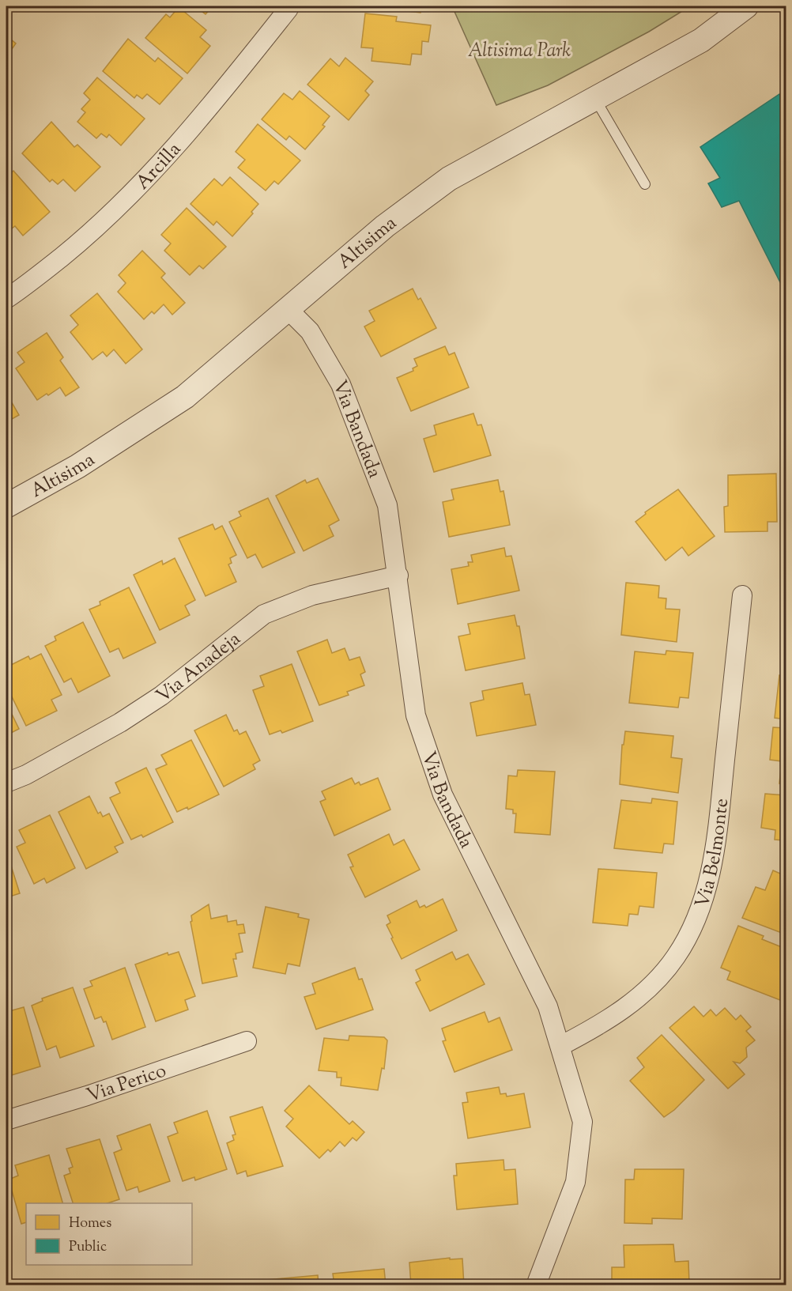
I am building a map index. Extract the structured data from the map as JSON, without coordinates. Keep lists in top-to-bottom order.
{
  "streets": {
    "street": [
      "Arcilla",
      "Altisima",
      "Via Bandada",
      "Via Anadeja",
      "Via Belmonte",
      "Via Perico"
    ]
  },
  "crossings": [
    ["Altisima", "Via Bandada"],
    ["Via Bandada", "Via Anadeja"],
    ["Via Bandada", "Via Belmonte"]
  ],
  "parks": ["Altisima Park"],
  "legend": ["Homes", "Public"]
}
